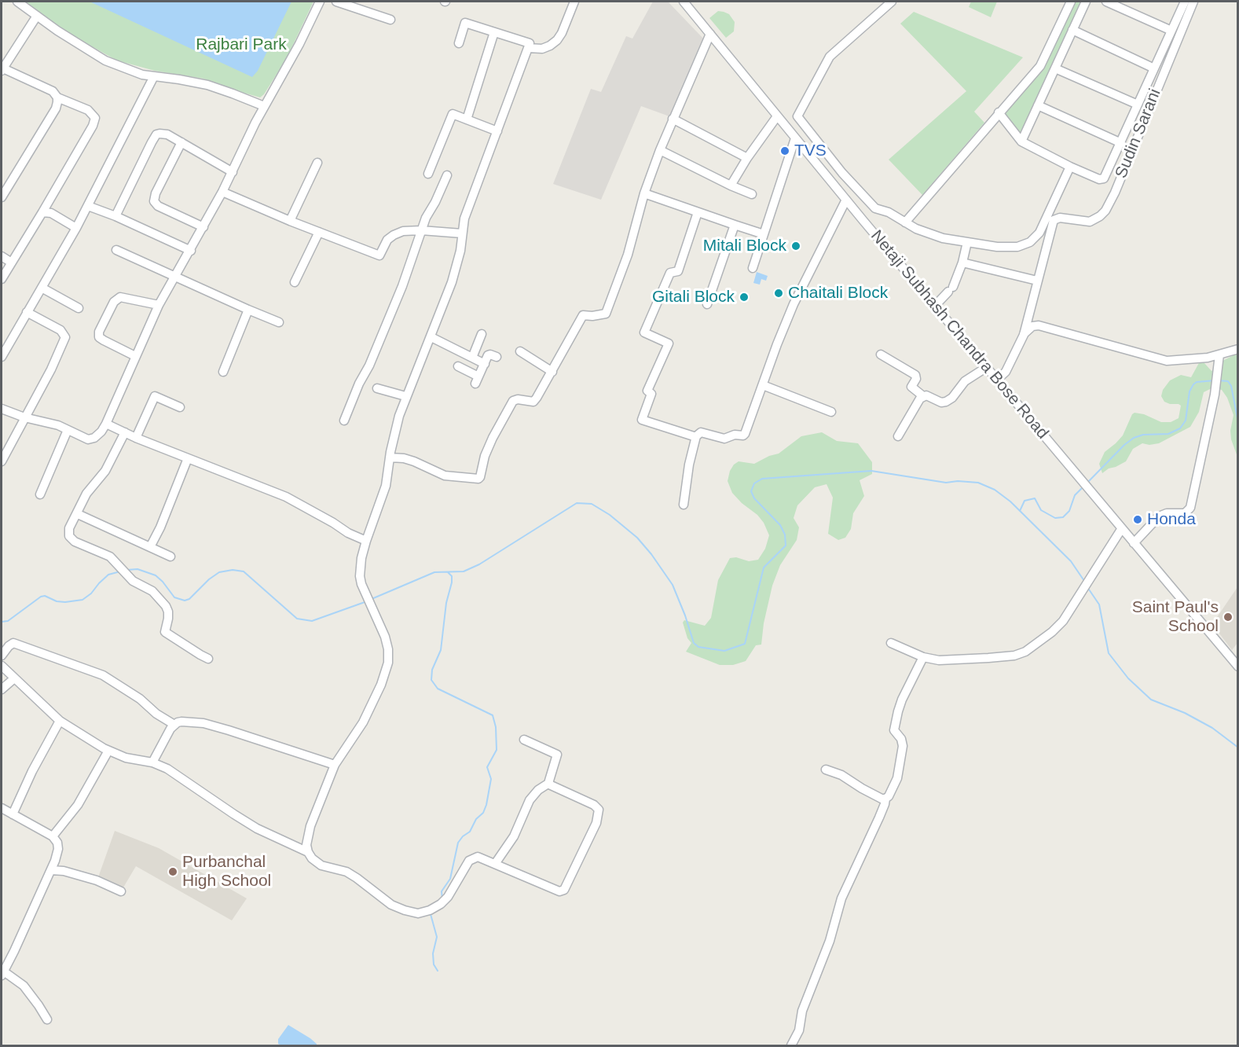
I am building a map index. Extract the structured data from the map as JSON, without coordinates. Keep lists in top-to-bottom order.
{
  "streets": {
    "street": ["Sudin Sarani", "Netaji Subhash Chandra Bose Road"]
  },
  "parks": ["Rajbari Park"],
  "places": [
    "TVS",
    "Mitali Block",
    "Chaitali Block",
    "Gitali Block",
    "Honda",
    "Saint Paul's School",
    "Purbanchal High School"
  ]
}
